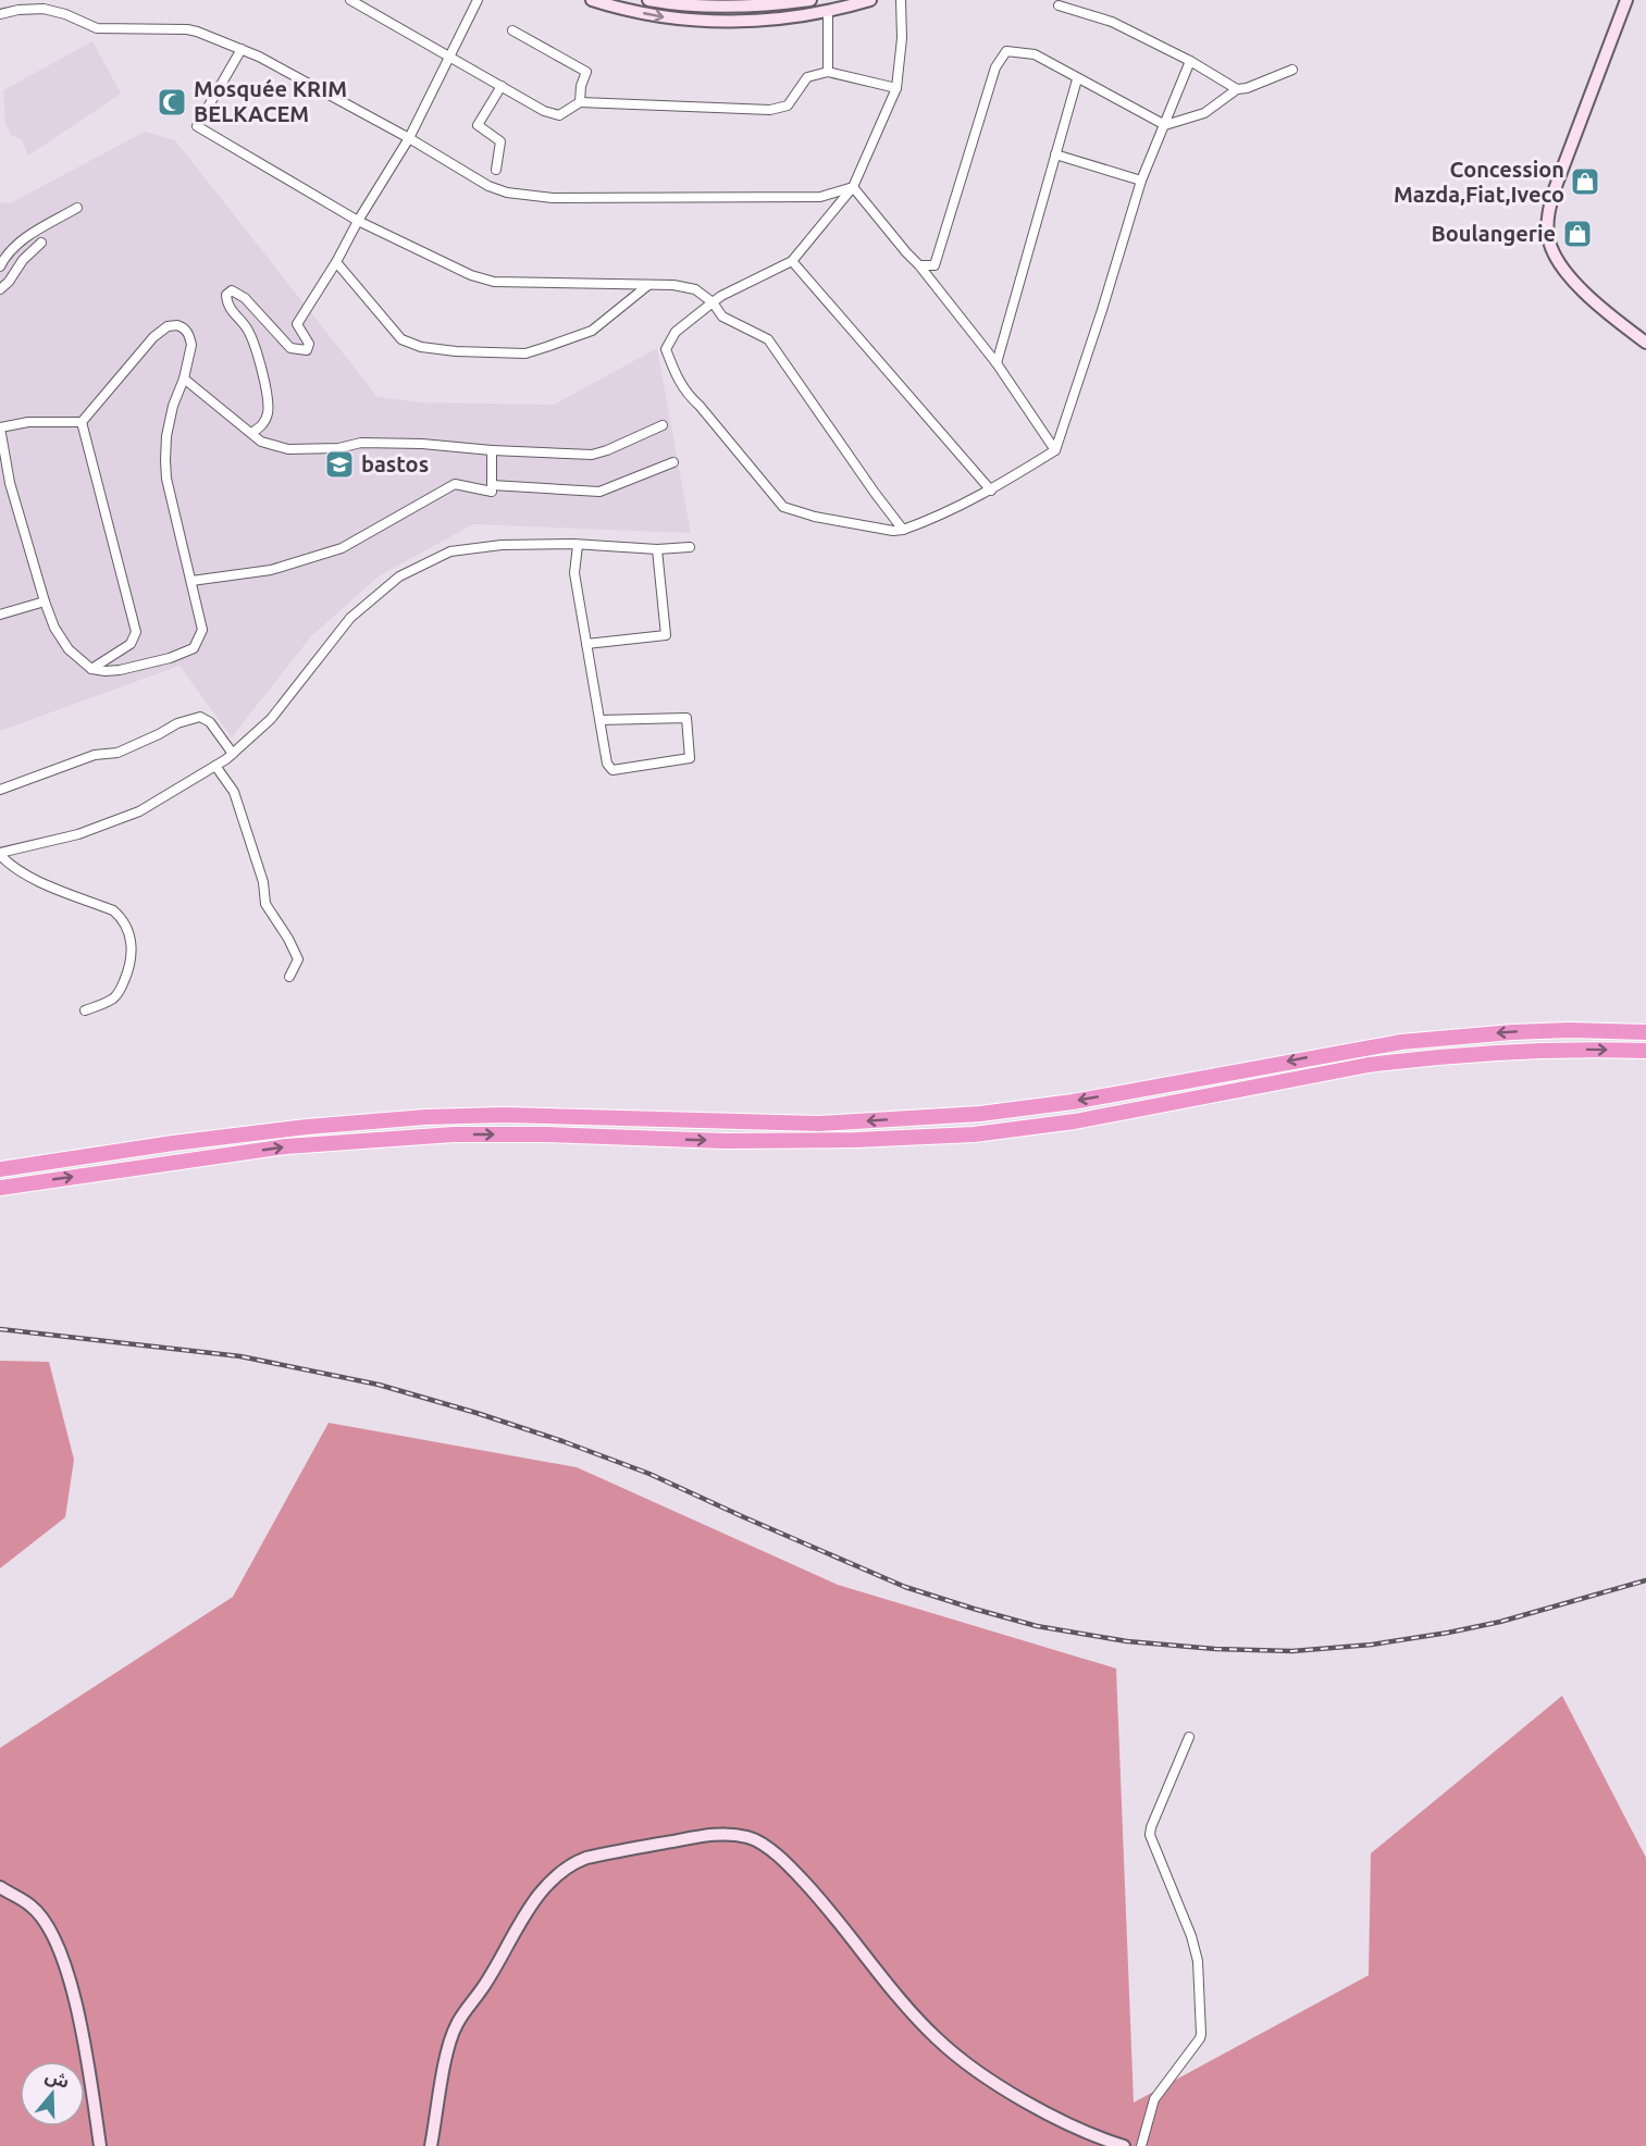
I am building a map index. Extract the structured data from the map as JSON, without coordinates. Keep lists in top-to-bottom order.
{
  "places": {
    "mosque": ["Mosquée KRIM BELKACEM"],
    "shop": ["Concession Mazda,Fiat,Iveco", "Boulangerie"],
    "school or university": ["bastos"]
  },
  "north": "top"
}
